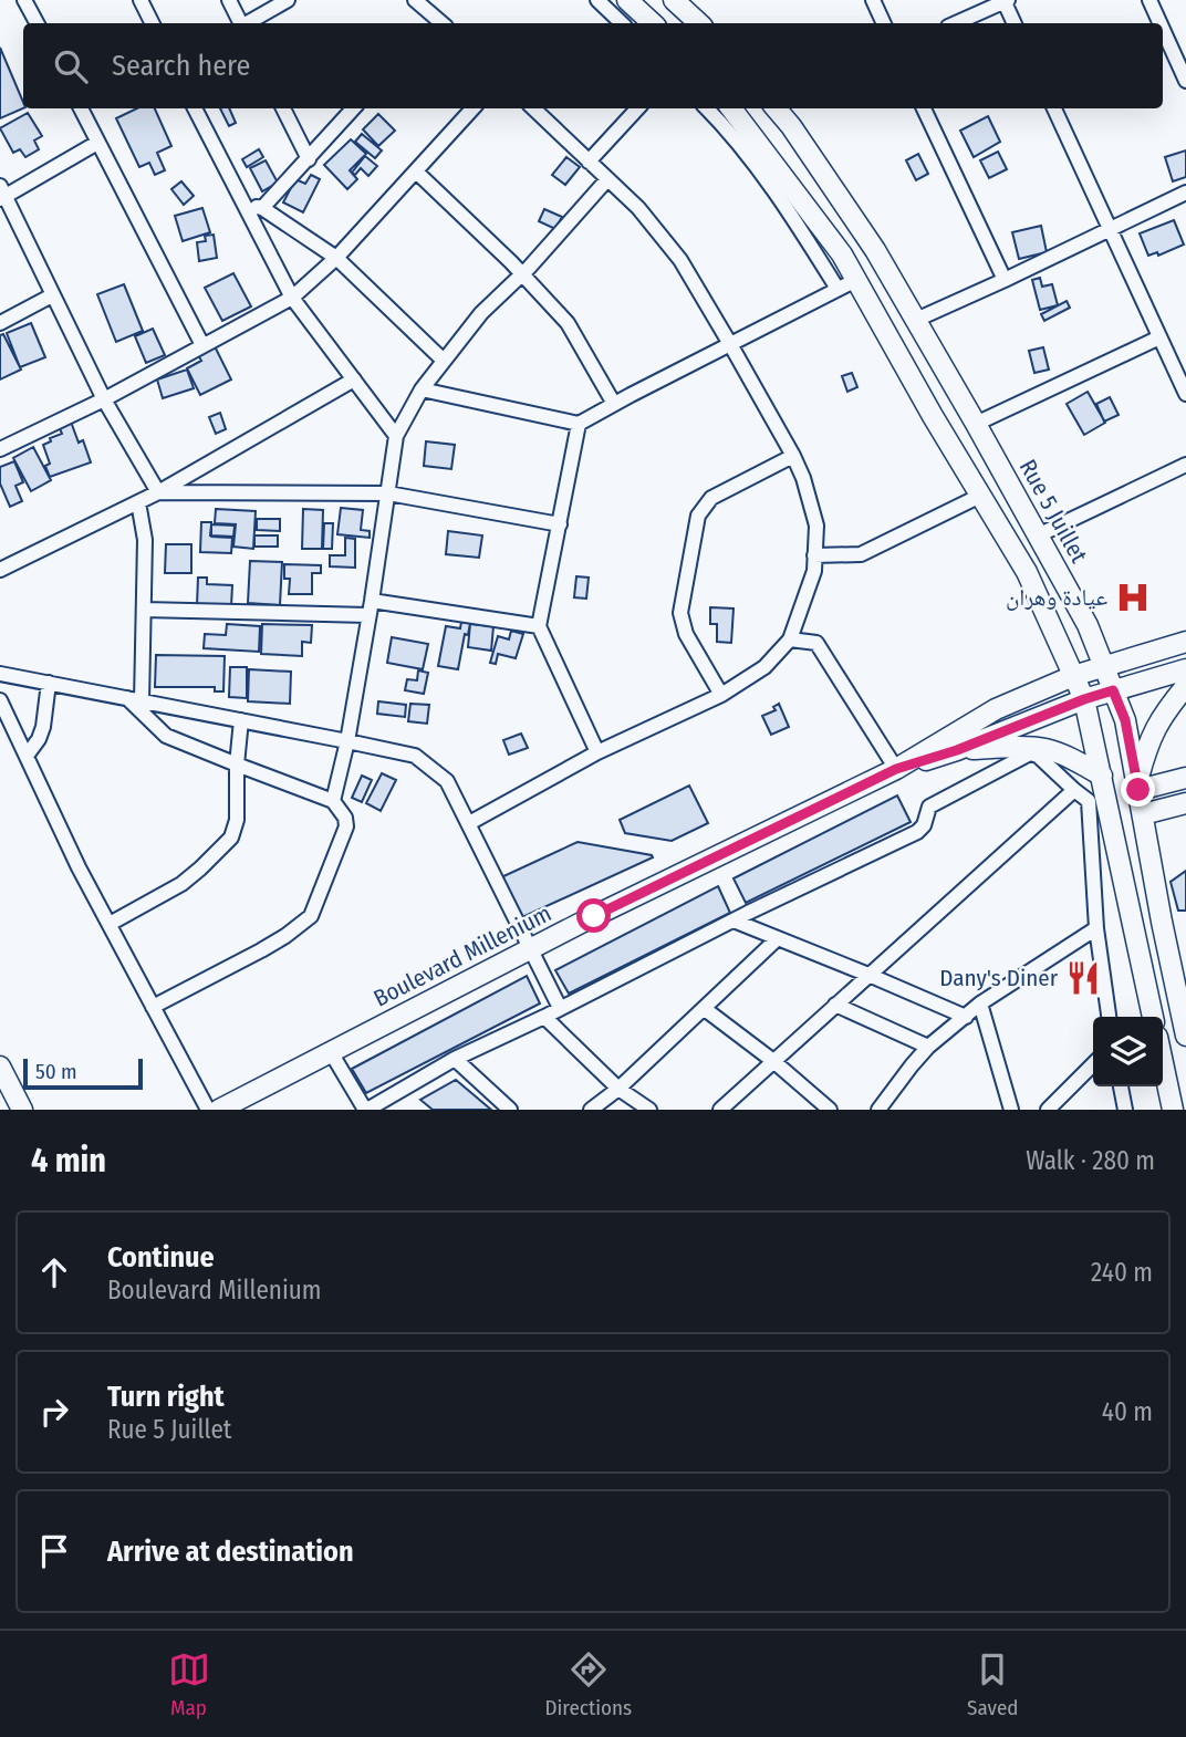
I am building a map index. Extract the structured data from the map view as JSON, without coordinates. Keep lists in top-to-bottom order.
{
  "streets": {
    "main road": ["Rue 5 Juillet", "Boulevard Millenium"]
  },
  "crossings": [
    ["Rue 5 Juillet", "Boulevard Millenium"]
  ],
  "places": {
    "hospital": ["عيادة وهران"],
    "restaurant": ["Dany's Diner"]
  },
  "scale_bar": "50 m",
  "page": {
    "search": "Search here",
    "scale": "50 m",
    "heading": ["4 min", "Walk · 280 m"],
    "list": [
      ["Continue", "Boulevard Millenium", "240 m"],
      ["Turn right", "Rue 5 Juillet", "40 m"],
      "Arrive at destination"
    ],
    "nav": ["Map", "Directions", "Saved"]
  }
}
